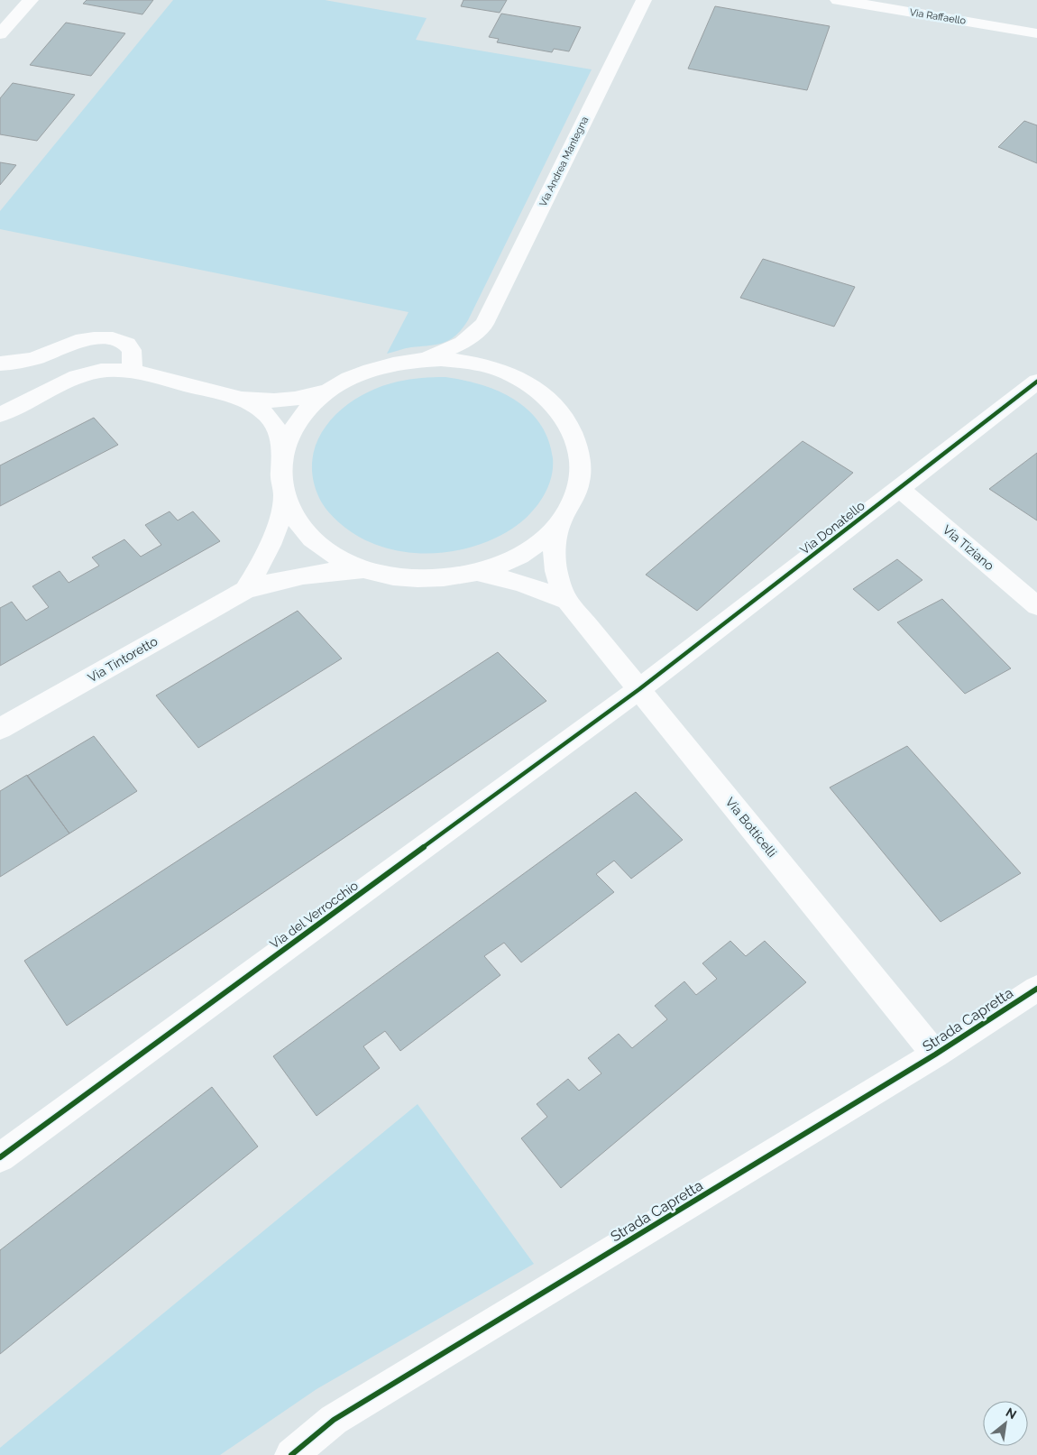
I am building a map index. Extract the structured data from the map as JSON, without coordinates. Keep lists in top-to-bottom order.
{
  "streets": {
    "street": [
      "Via Raffaello",
      "Via Andrea Mantegna",
      "Via Donatello",
      "Via Tiziano",
      "Via Tintoretto",
      "Via Botticelli",
      "Via del Verrocchio",
      "Strada Capretta"
    ]
  },
  "crossings": [
    ["Via Donatello", "Via Tiziano"],
    ["Via Donatello", "Via Botticelli"],
    ["Via Donatello", "Via del Verrocchio"],
    ["Via Botticelli", "Via del Verrocchio"],
    ["Via Botticelli", "Strada Capretta"]
  ],
  "north": "top right"
}
